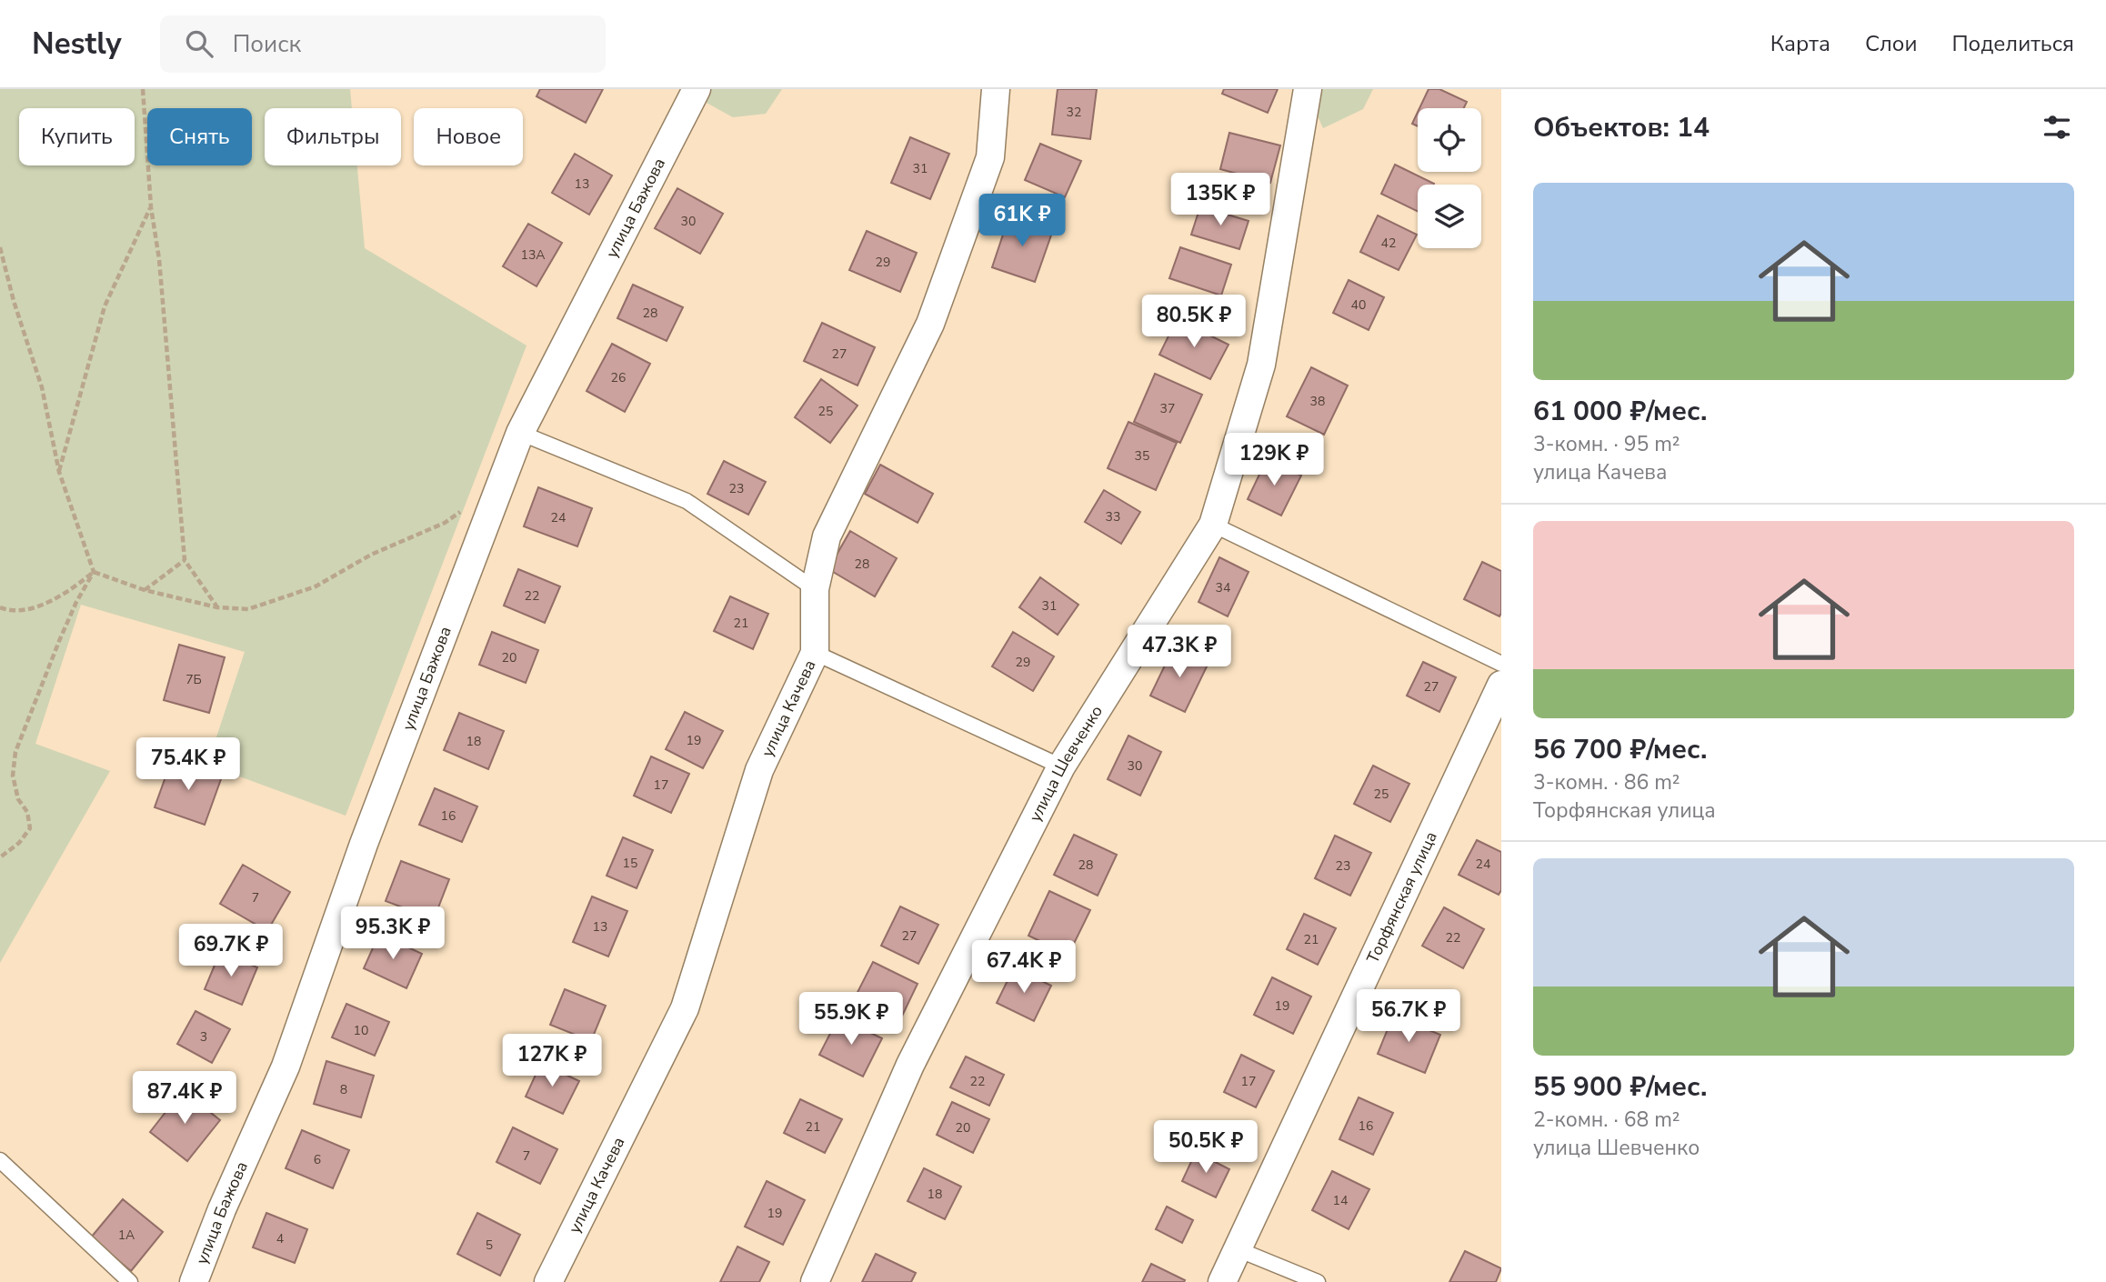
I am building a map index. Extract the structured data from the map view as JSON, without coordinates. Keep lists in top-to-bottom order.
{
  "streets": {
    "street": [
      "улица Бажова",
      "улица Качева",
      "улица Шевченко",
      "Торфянская улица"
    ]
  },
  "house_numbers": [
    "32",
    "31",
    "13",
    "30",
    "42",
    "13А",
    "29",
    "40",
    "28",
    "27",
    "26",
    "38",
    "37",
    "25",
    "35",
    "23",
    "33",
    "24",
    "28",
    "34",
    "22",
    "31",
    "21",
    "20",
    "29",
    "7Б",
    "27",
    "19",
    "18",
    "30",
    "17",
    "25",
    "16",
    "15",
    "24",
    "28",
    "23",
    "7",
    "13",
    "27",
    "22",
    "21",
    "19",
    "10",
    "3",
    "22",
    "17",
    "8",
    "16",
    "21",
    "20",
    "7",
    "6",
    "18",
    "14",
    "19",
    "1А",
    "4",
    "5"
  ],
  "page": {
    "header": "Nestly",
    "search": "Поиск",
    "nav": ["Карта", "Слои", "Поделиться"],
    "heading": "Объектов: 14",
    "chip": [
      "Купить",
      "Снять",
      "Фильтры",
      "Новое"
    ],
    "list": [
      {
        "name": "61 000 ₽/мес.",
        "note": "3-комн. · 95 m² · улица Качева"
      },
      {
        "name": "56 700 ₽/мес.",
        "note": "3-комн. · 86 m² · Торфянская улица"
      },
      {
        "name": "55 900 ₽/мес.",
        "note": "2-комн. · 68 m² · улица Шевченко"
      }
    ],
    "price": [
      "135K ₽",
      "61K ₽",
      "80.5K ₽",
      "129K ₽",
      "47.3K ₽",
      "75.4K ₽",
      "95.3K ₽",
      "69.7K ₽",
      "67.4K ₽",
      "56.7K ₽",
      "55.9K ₽",
      "127K ₽",
      "87.4K ₽",
      "50.5K ₽"
    ]
  }
}
